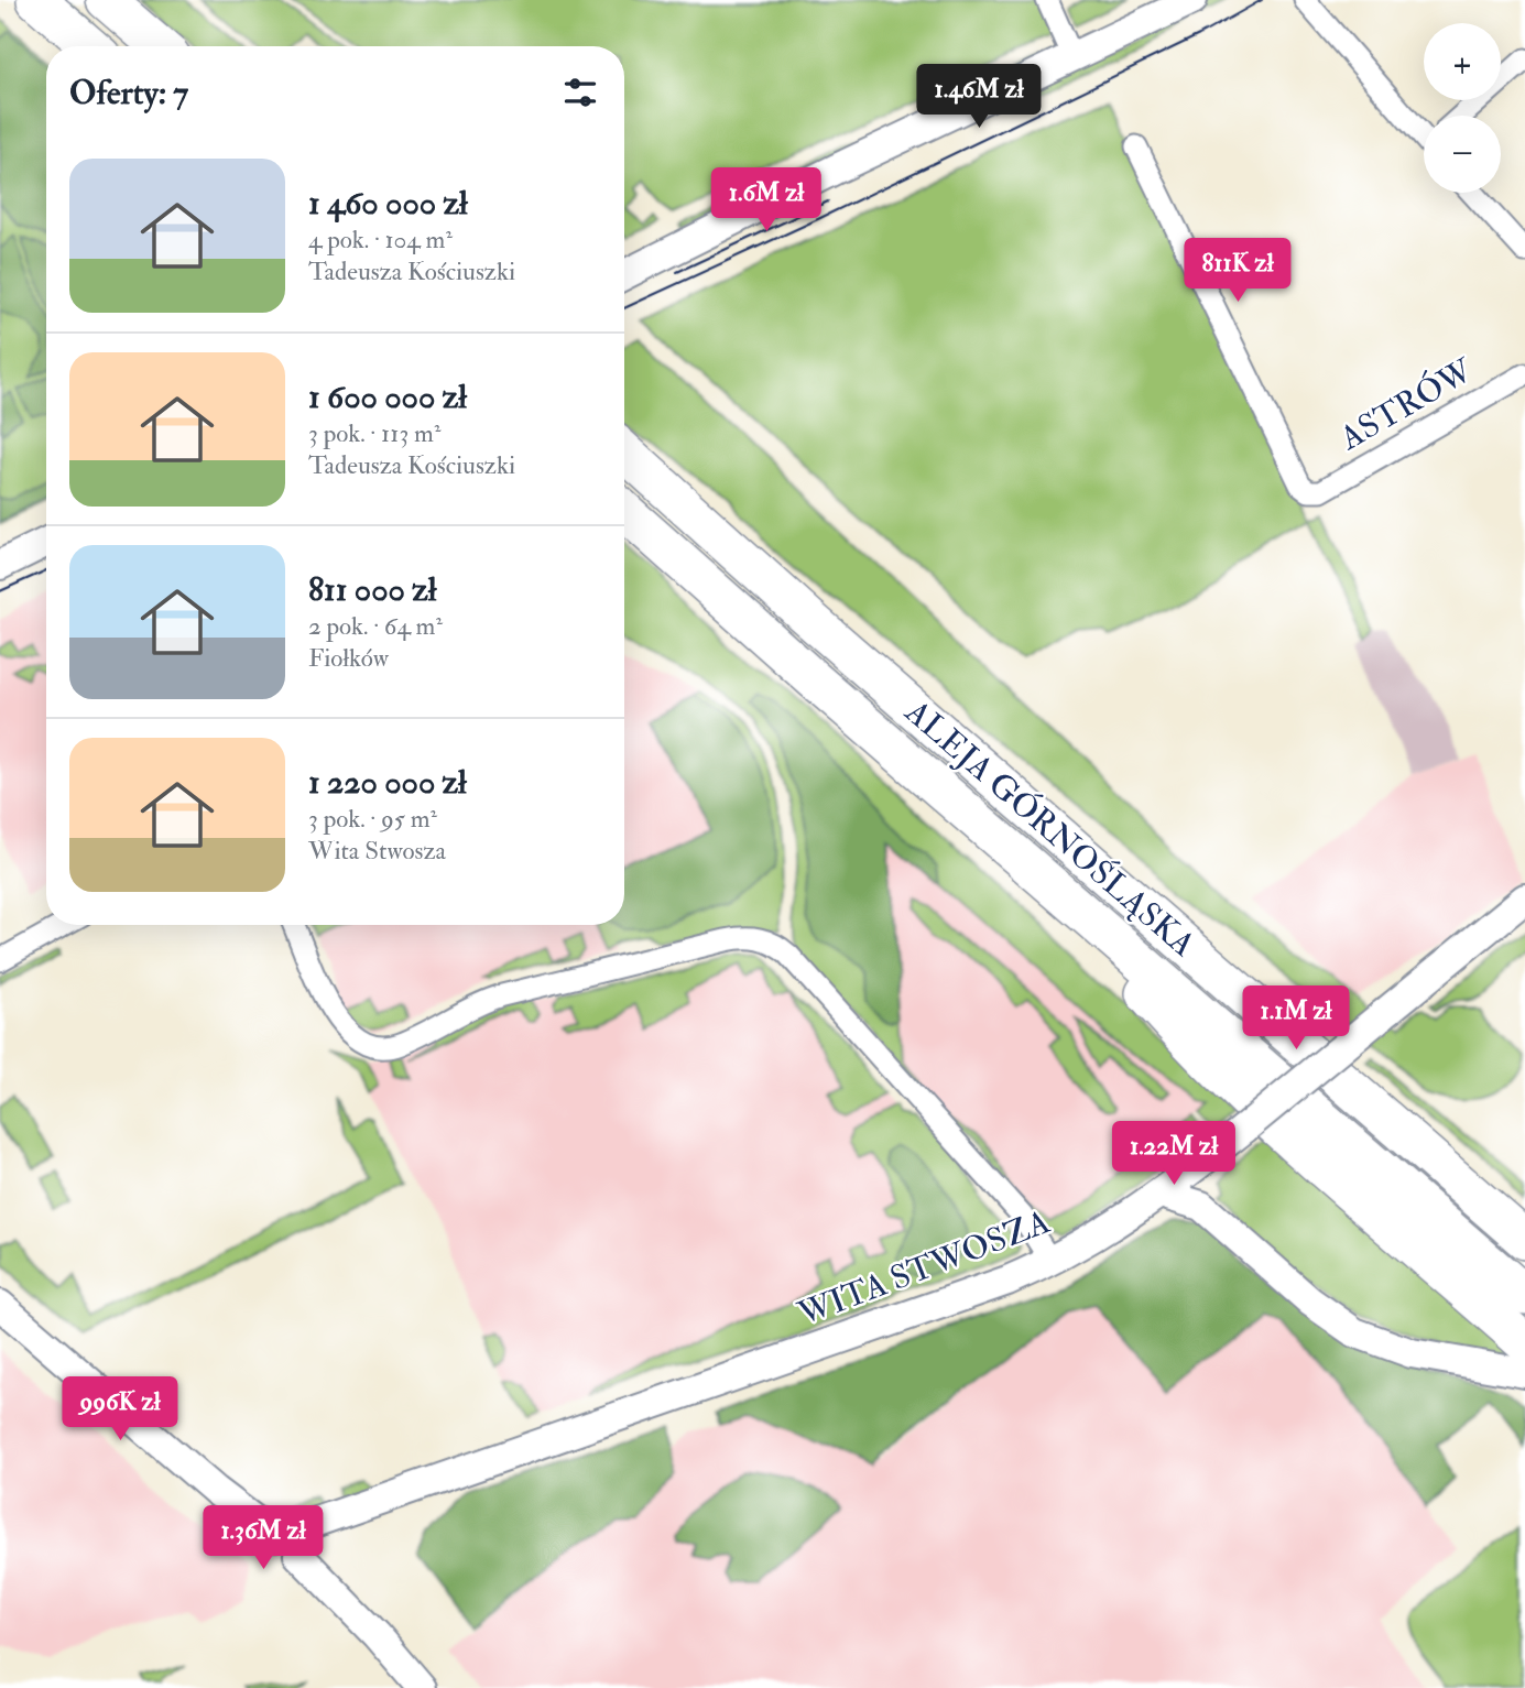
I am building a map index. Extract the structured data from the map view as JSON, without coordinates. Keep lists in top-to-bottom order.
{
  "streets": {
    "highway": ["ALEJA GÓRNOŚLĄSKA"],
    "street": ["ASTRÓW", "WITA STWOSZA"]
  },
  "page": {
    "map_buttons": ["+", "−"],
    "heading": "Oferty: 7",
    "price": [
      "1.46M zł",
      "1.6M zł",
      "811K zł",
      "1.1M zł",
      "1.22M zł",
      "996K zł",
      "1.36M zł"
    ],
    "list": [
      {
        "name": "1 460 000 zł",
        "note": "4 pok. · 104 m² · Tadeusza Kościuszki"
      },
      {
        "name": "1 600 000 zł",
        "note": "3 pok. · 113 m² · Tadeusza Kościuszki"
      },
      {
        "name": "811 000 zł",
        "note": "2 pok. · 64 m² · Fiołków"
      },
      {
        "name": "1 220 000 zł",
        "note": "3 pok. · 95 m² · Wita Stwosza"
      }
    ]
  }
}
